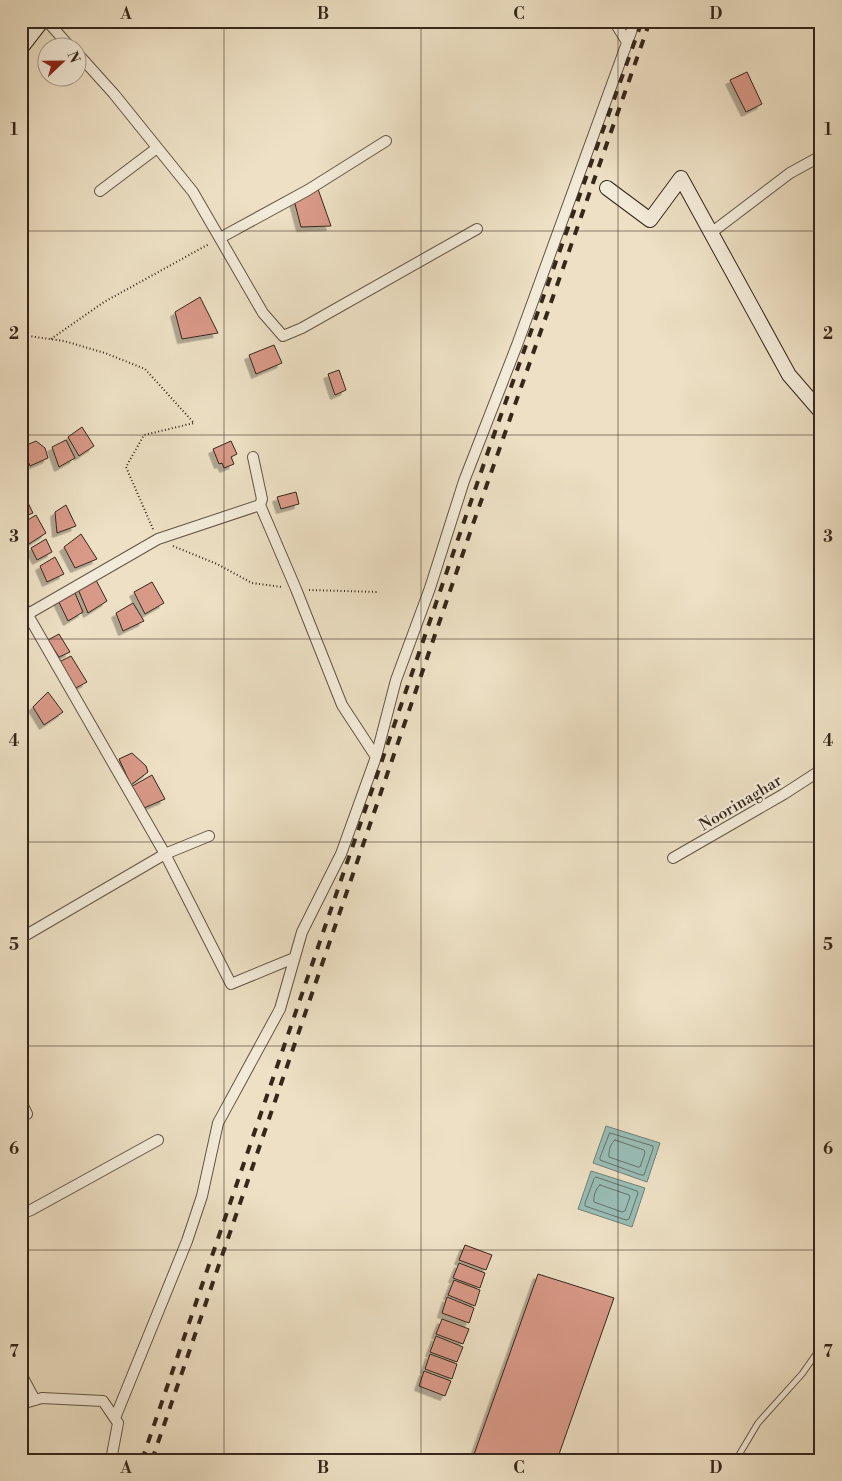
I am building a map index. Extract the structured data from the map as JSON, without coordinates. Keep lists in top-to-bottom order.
{
  "streets": {
    "street": ["Noorinaghar"]
  },
  "north": "right",
  "grid": {
    "columns": [
      "A",
      "B",
      "C",
      "D"
    ],
    "rows": [
      "1",
      "2",
      "3",
      "4",
      "5",
      "6",
      "7"
    ]
  }
}
